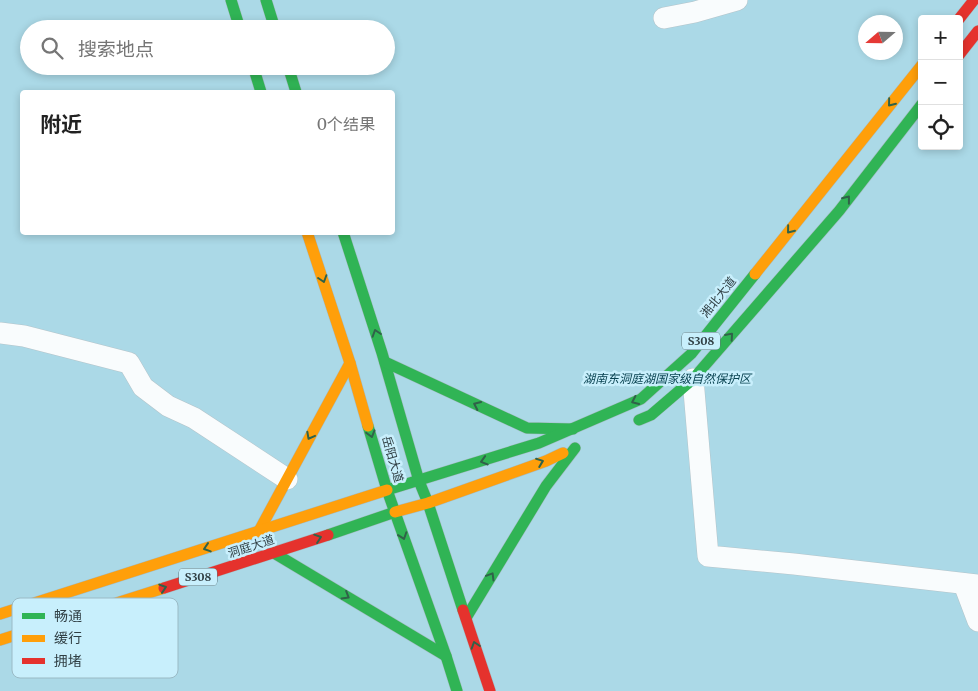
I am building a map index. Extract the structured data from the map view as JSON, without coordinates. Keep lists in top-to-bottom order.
{
  "streets": {
    "main road": [
      "湘北大道",
      "S308",
      "岳阳大道",
      "洞庭大道"
    ]
  },
  "crossings": [
    ["湘北大道", "岳阳大道"],
    ["湘北大道", "洞庭大道"],
    ["S308", "岳阳大道"],
    ["S308", "洞庭大道"],
    ["岳阳大道", "洞庭大道"]
  ],
  "parks": ["湖南东洞庭湖国家级自然保护区"],
  "legend": ["畅通", "缓行", "拥堵"],
  "north": "left",
  "page": {
    "map_buttons": ["+", "−"],
    "search": "搜索地点",
    "heading": ["附近", "0个结果"]
  }
}
